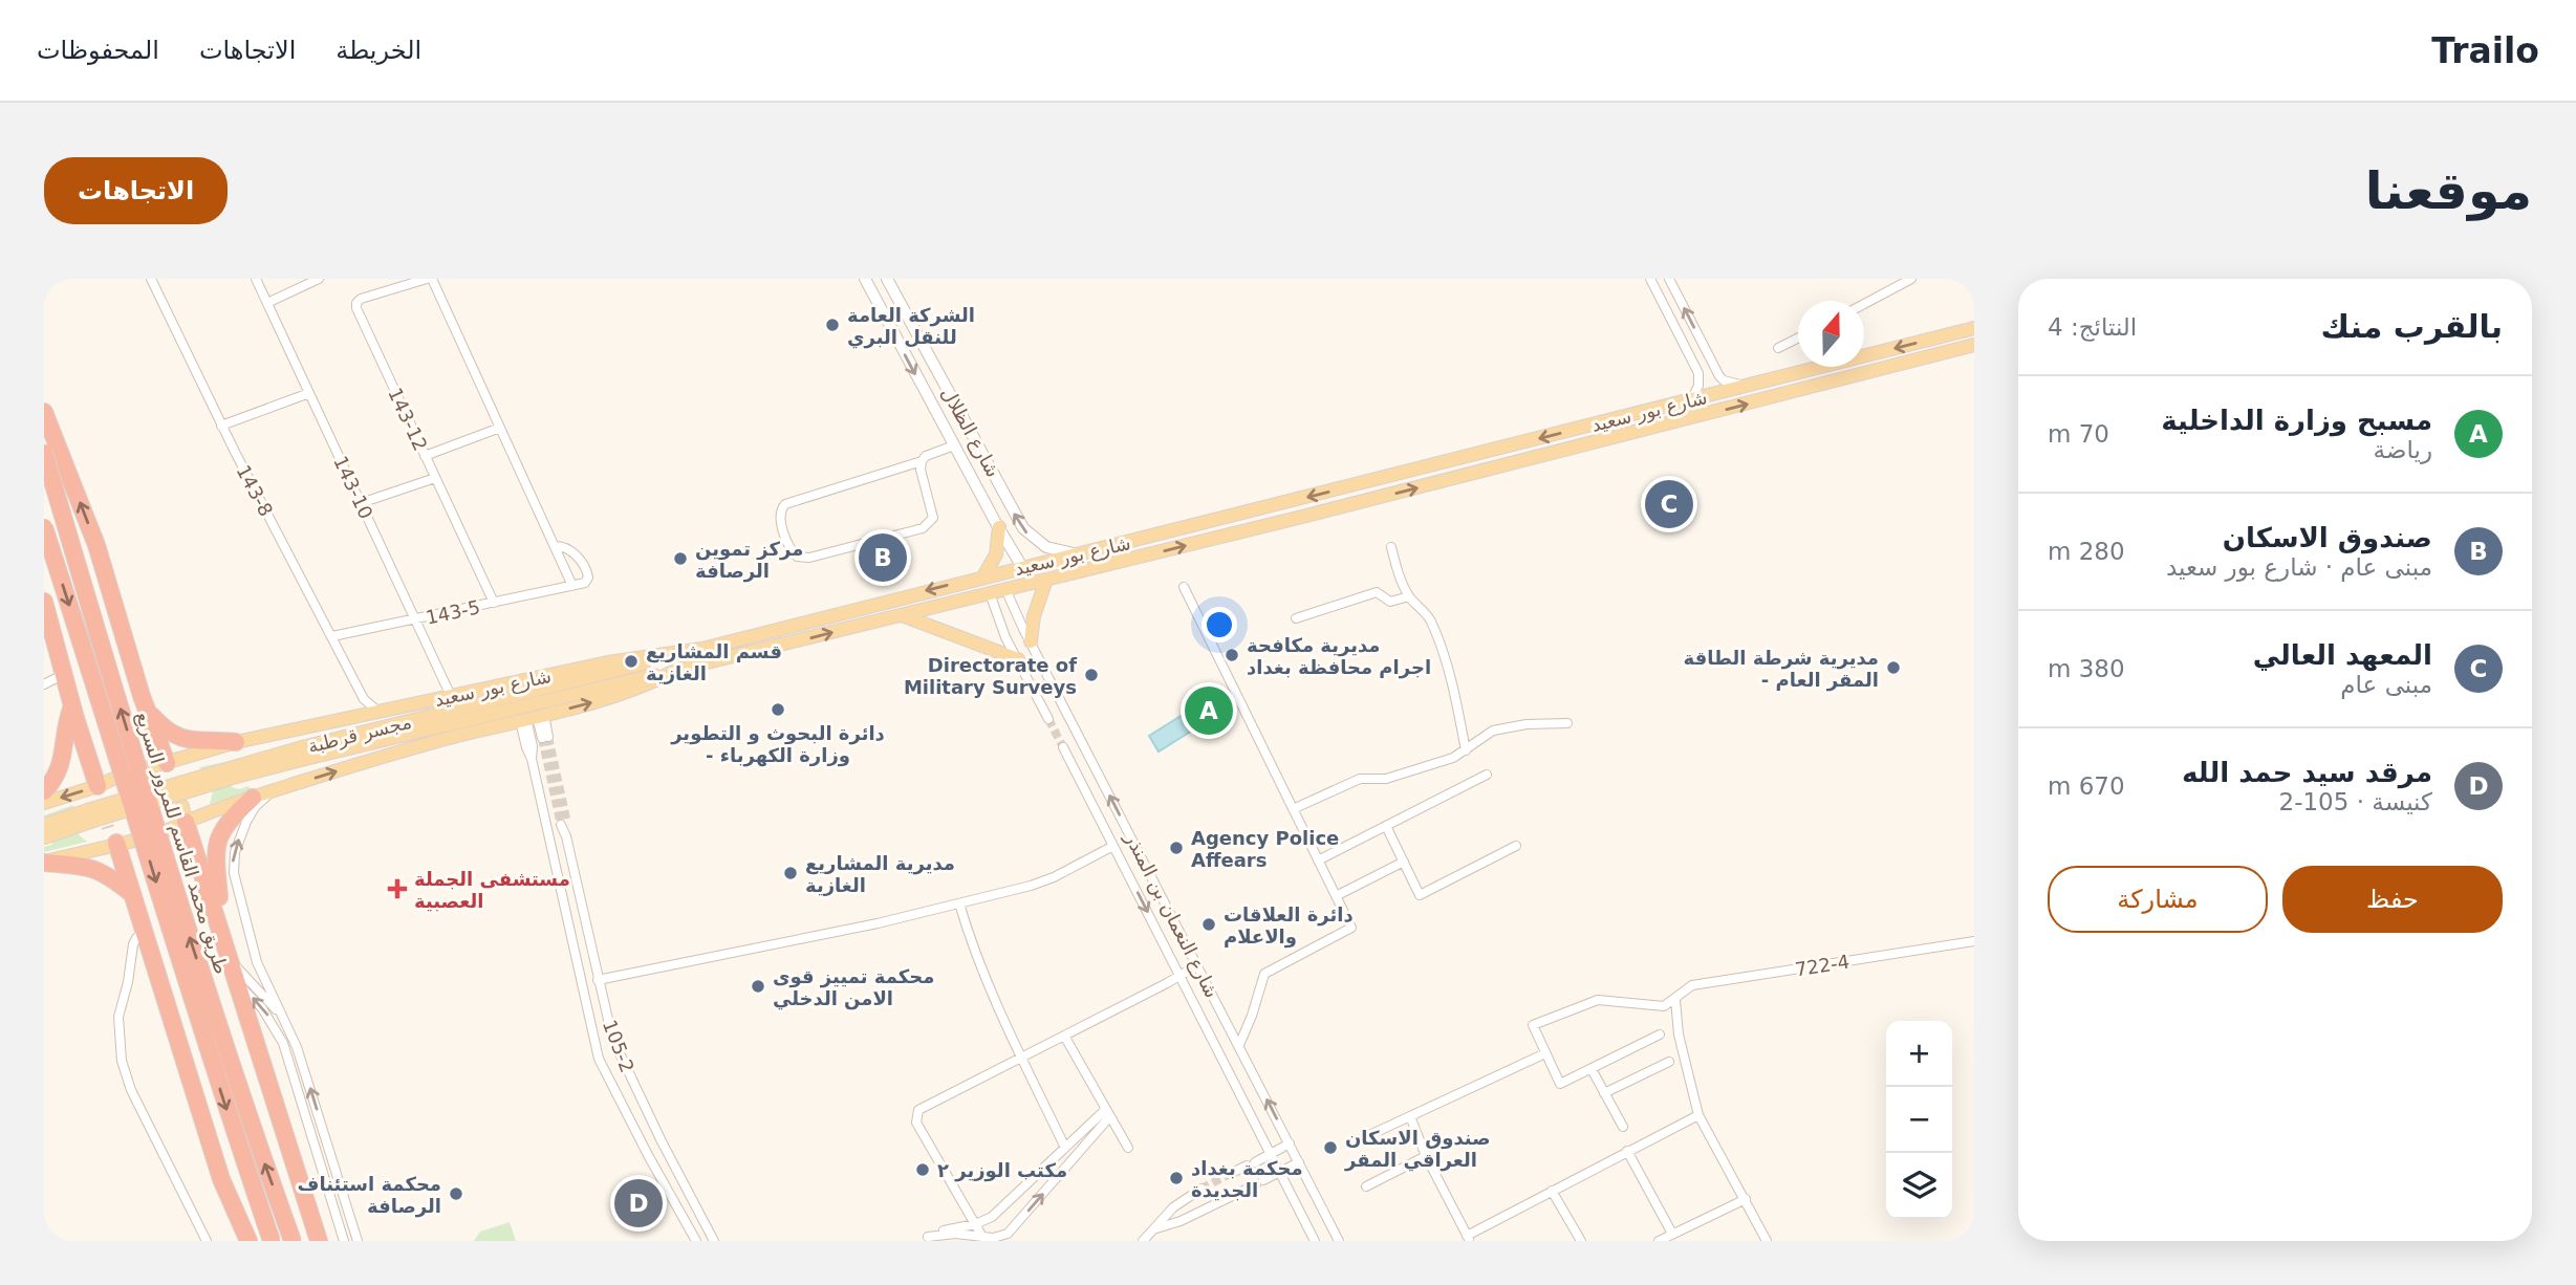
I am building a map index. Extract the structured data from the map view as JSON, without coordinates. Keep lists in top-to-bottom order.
{
  "streets": {
    "highway": ["طريق محمد القاسم للمرور السريع"],
    "main road": ["شارع بور سعيد", "مجسر قرطبة"],
    "street": [
      "143-12",
      "شارع الظلال",
      "143-10",
      "143-8",
      "143-5",
      "شارع النعمان بن المنذر",
      "722-4",
      "105-2"
    ]
  },
  "crossings": [
    ["شارع بور سعيد", "شارع الظلال"],
    ["شارع بور سعيد", "143-10"],
    ["شارع بور سعيد", "143-8"],
    ["شارع بور سعيد", "مجسر قرطبة"],
    ["شارع بور سعيد", "شارع النعمان بن المنذر"],
    ["143-12", "143-5"],
    ["143-10", "143-5"],
    ["143-8", "143-5"]
  ],
  "places": {
    "other": [
      "الشركة العامة للنقل البري",
      "مركز تموين الرصافة",
      "مديرية مكافحة اجرام محافظة بغداد",
      "قسم المشاريع الغازية",
      "مديرية شرطة الطاقة - المقر العام",
      "Directorate of Military Surveys",
      "دائرة البحوث و التطوير - وزارة الكهرباء",
      "Agency Police Affears",
      "مديرية المشاريع الغازية",
      "دائرة العلاقات والاعلام",
      "محكمة تمييز قوى الامن الدخلي",
      "صندوق الاسكان العراقي المقر",
      "مكتب الوزير ٢",
      "محكمة بغداد الجديدة",
      "محكمة استئناف الرصافة"
    ],
    "health": ["مستشفى الجملة العصبية"]
  },
  "north": "top",
  "page": {
    "header": "Trailo",
    "nav": ["الخريطة", "الاتجاهات", "المحفوظات"],
    "buttons": [
      "الاتجاهات",
      ["حفظ", "مشاركة"]
    ],
    "title": "موقعنا",
    "heading": ["بالقرب منك", "النتائج: 4"],
    "list": [
      {
        "mark": "A",
        "name": "مسبح وزارة الداخلية",
        "note": "رياضة",
        "value": "70 m"
      },
      {
        "mark": "B",
        "name": "صندوق الاسكان",
        "note": "مبنى عام · شارع بور سعيد",
        "value": "280 m"
      },
      {
        "mark": "C",
        "name": "المعهد العالي",
        "note": "مبنى عام",
        "value": "380 m"
      },
      {
        "mark": "D",
        "name": "مرقد سيد حمد الله",
        "note": "كنيسة · 105-2",
        "value": "670 m"
      }
    ],
    "pins": [
      "C",
      "B",
      "A",
      "D"
    ],
    "map_buttons": ["+", "−"]
  }
}
